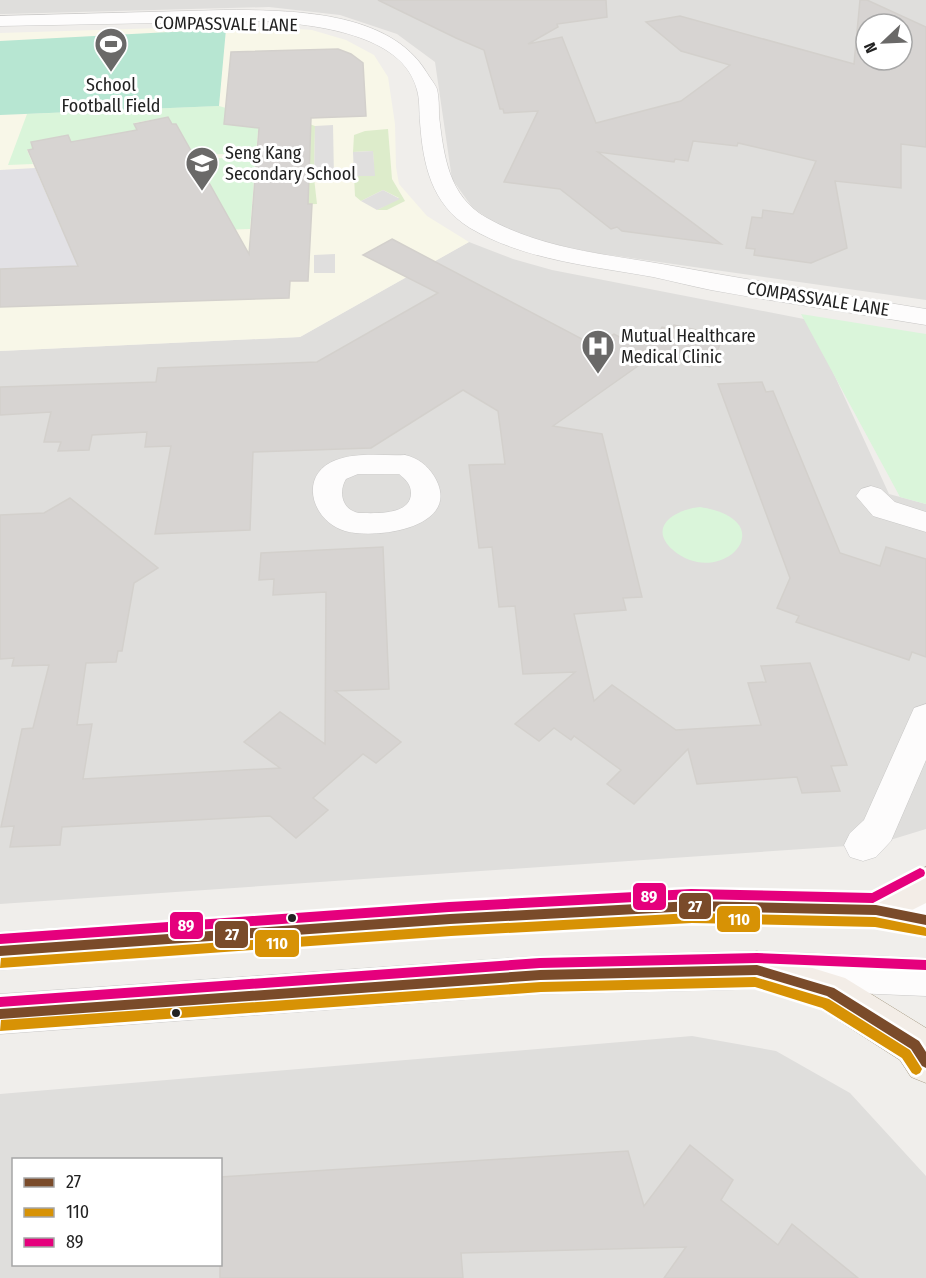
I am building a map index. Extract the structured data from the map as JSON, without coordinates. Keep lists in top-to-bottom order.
{
  "streets": {
    "street": ["COMPASSVALE LANE"]
  },
  "places": {
    "sports": ["School Football Field"],
    "school or university": ["Seng Kang Secondary School"],
    "hospital": ["Mutual Healthcare Medical Clinic"]
  },
  "lines": ["transit line 89", "transit line 27", "transit line 110"],
  "legend": ["27", "110", "89"],
  "north": "bottom left"
}
